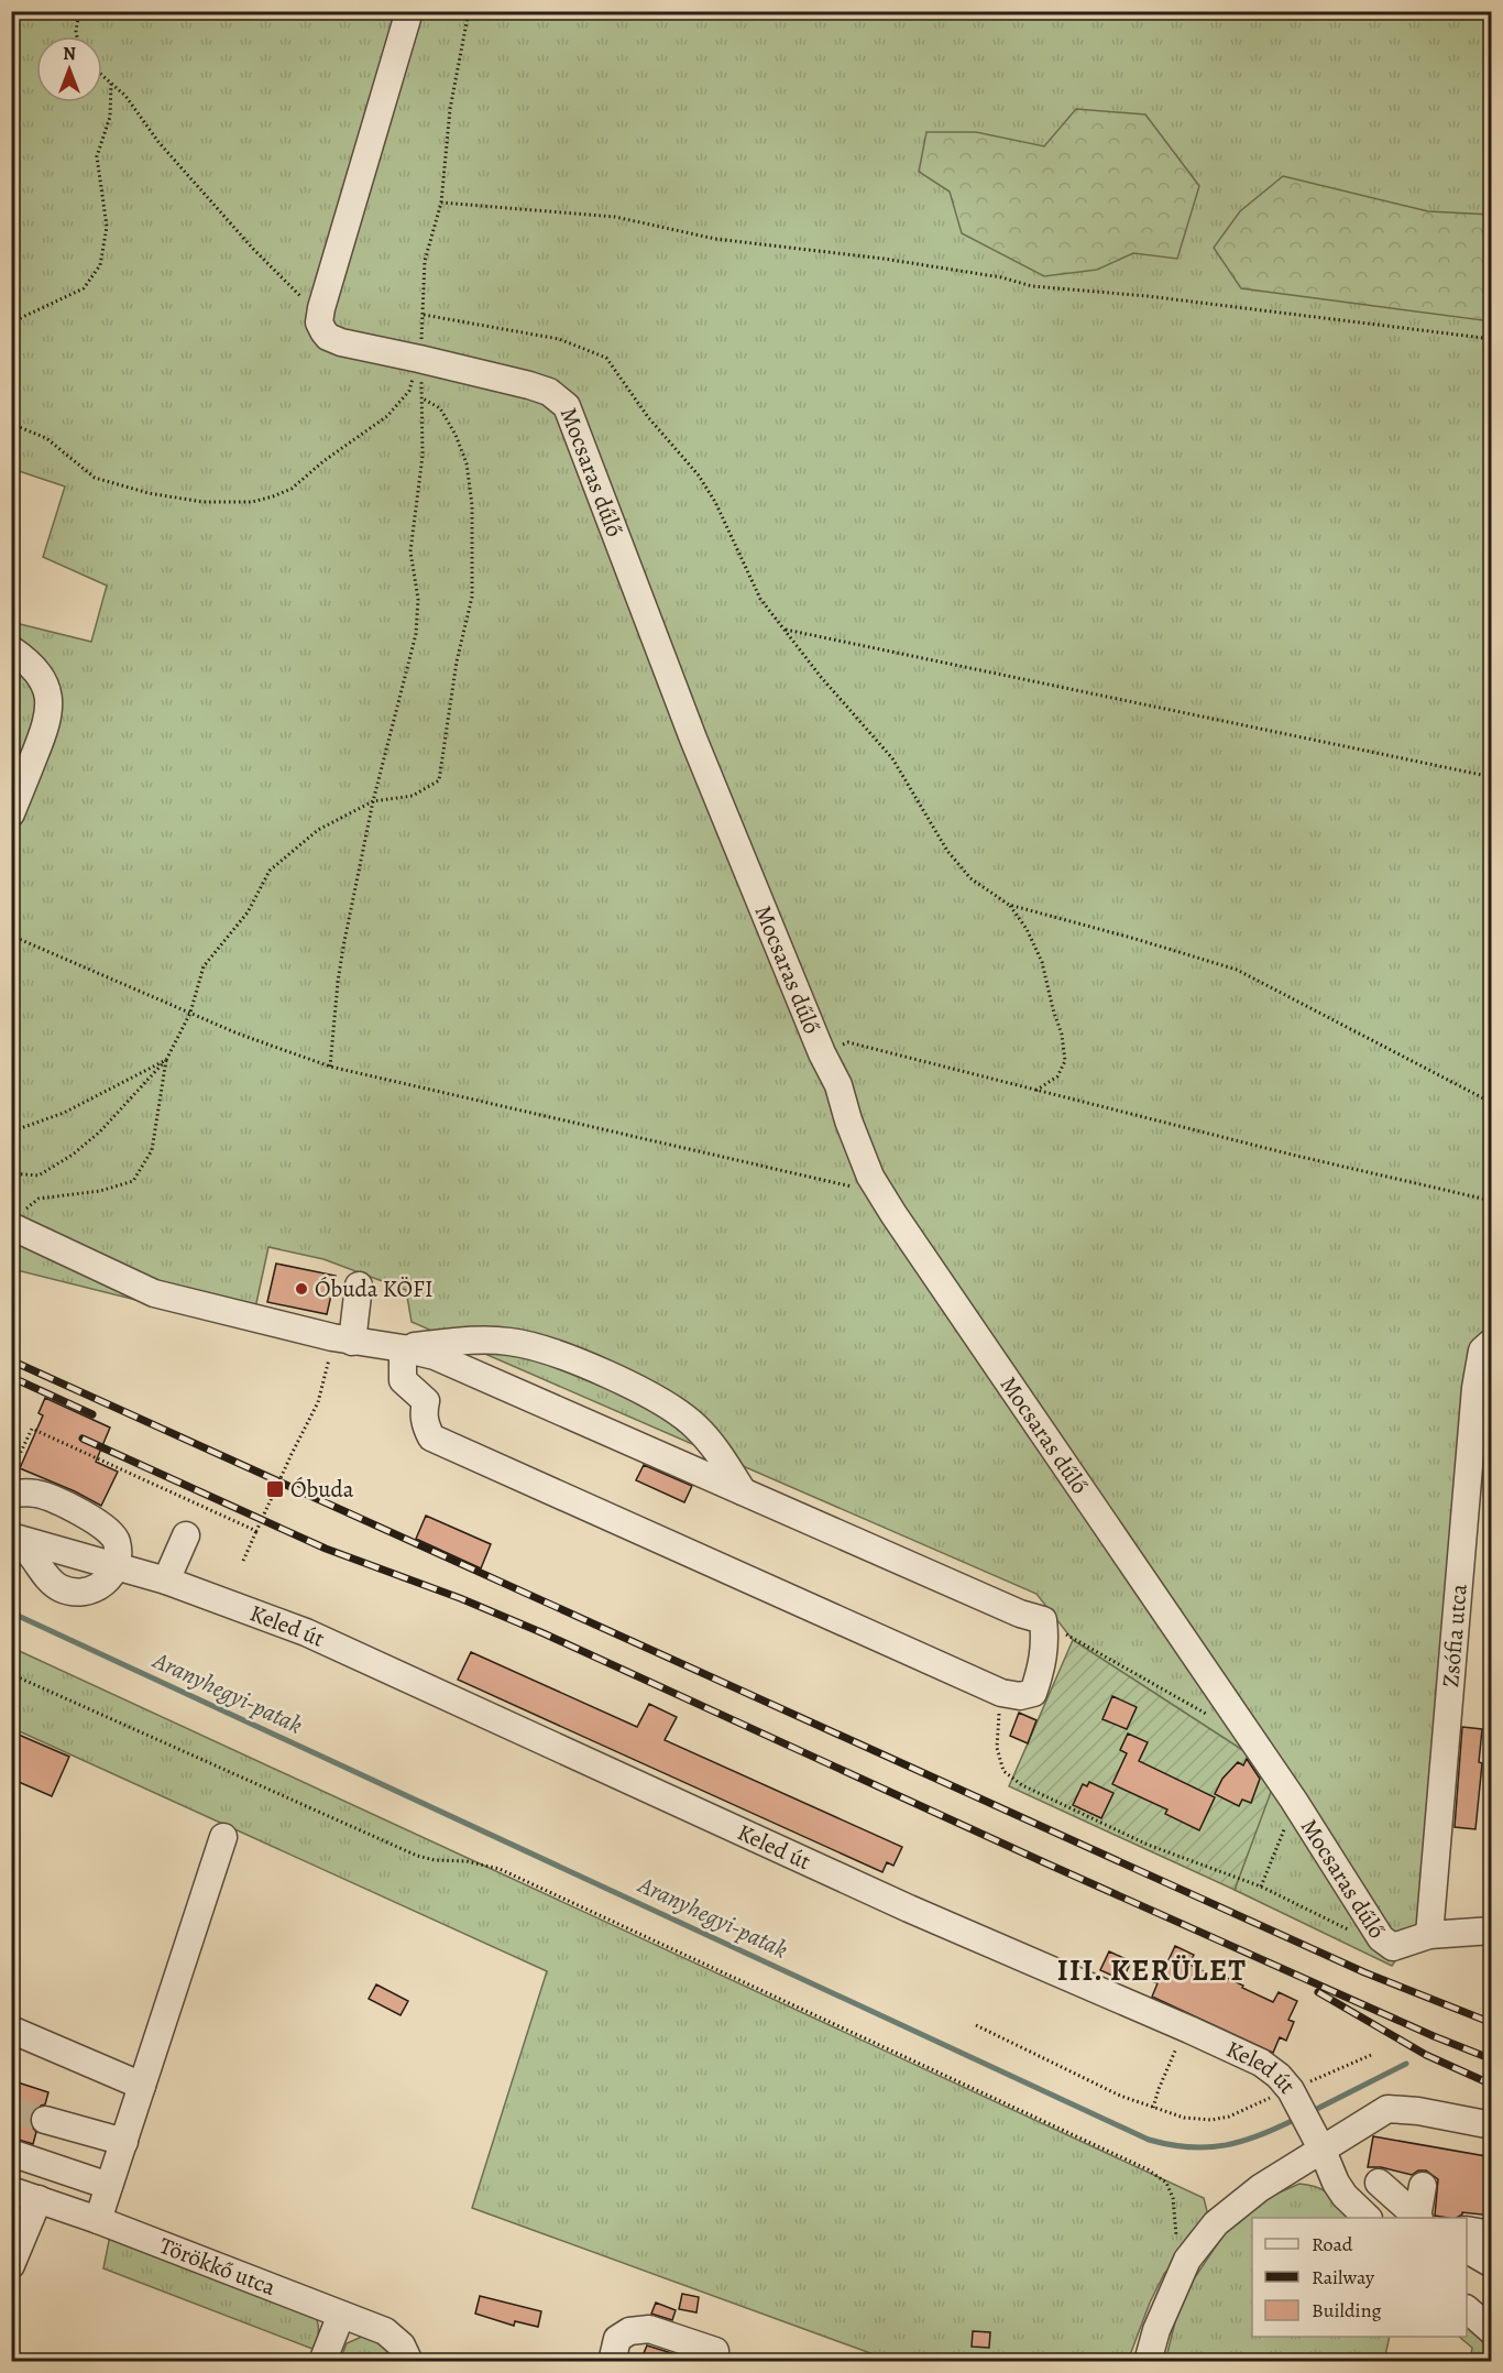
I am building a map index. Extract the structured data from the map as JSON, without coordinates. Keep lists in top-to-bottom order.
{
  "streets": {
    "street": [
      "Mocsaras dűlő",
      "Keled út",
      "Zsófia utca",
      "Törökkő utca"
    ]
  },
  "crossings": [
    ["Mocsaras dűlő", "Zsófia utca"]
  ],
  "districts": ["III. KERÜLET"],
  "water": ["Aranyhegyi-patak"],
  "places": {
    "other": ["Óbuda KÖFI"],
    "transit": ["Óbuda"]
  },
  "legend": ["Road", "Railway", "Building"],
  "north": "top"
}
